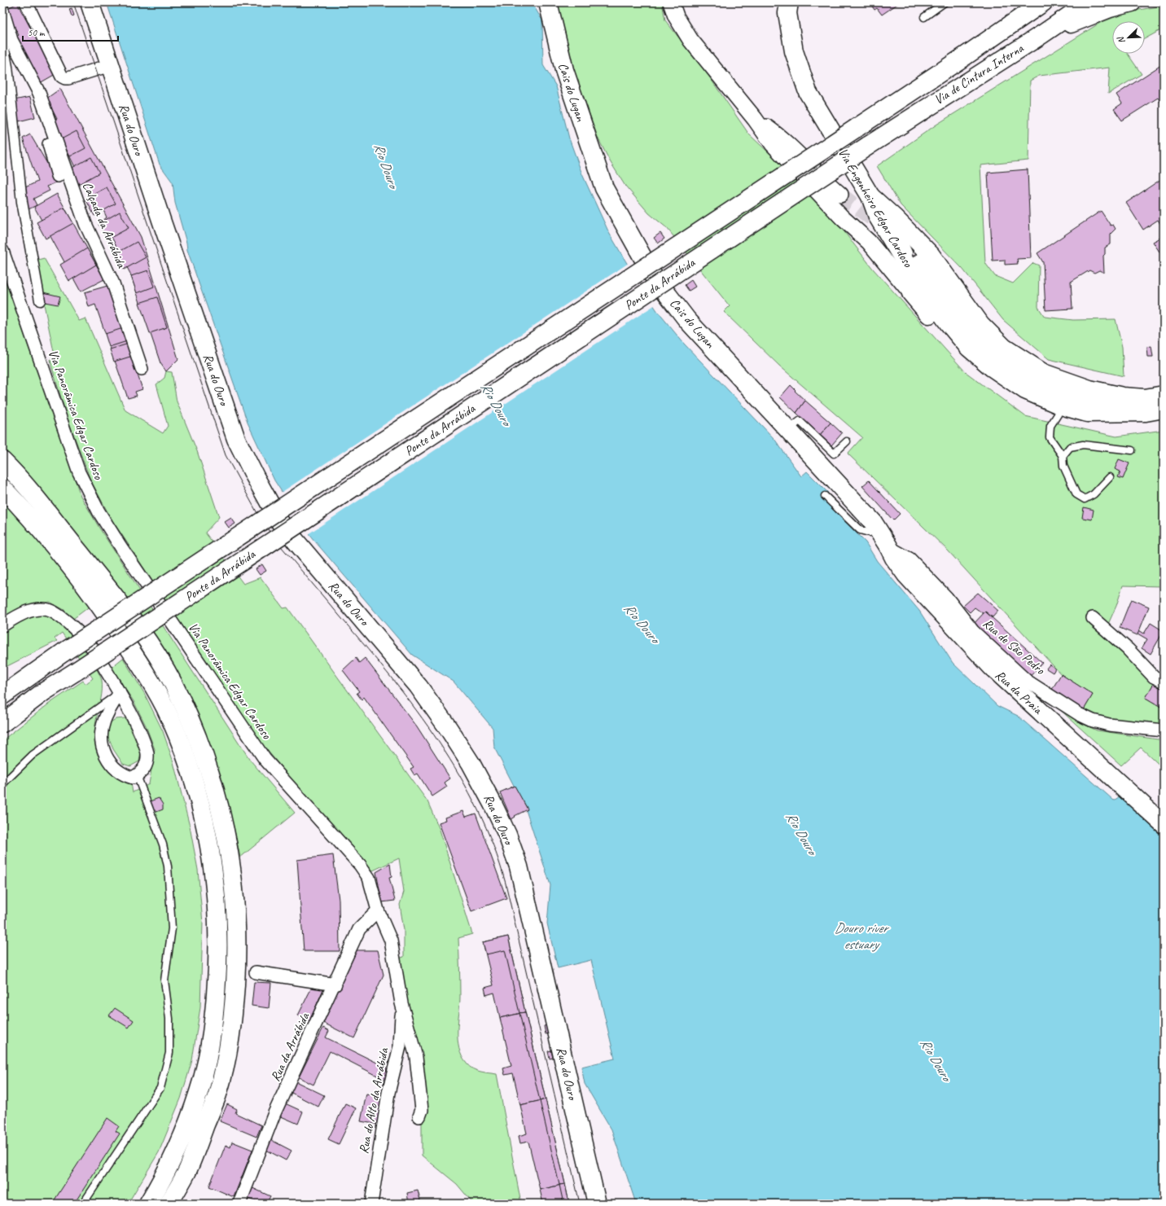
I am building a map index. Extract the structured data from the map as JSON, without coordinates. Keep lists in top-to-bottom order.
{
  "streets": {
    "main road": [
      "Via de Cintura Interna",
      "Cais do Lugan",
      "Rua do Ouro",
      "Via Engenheiro Edgar Cardoso",
      "Ponte da Arrábida",
      "Rua da Praia"
    ],
    "street": [
      "Calçada da Arrábida",
      "Via Panorâmica Edgar Cardoso",
      "Rua de São Pedro",
      "Rua da Arrábida",
      "Rua do Alto da Arrábida"
    ]
  },
  "crossings": [
    ["Via de Cintura Interna", "Ponte da Arrábida"],
    ["Cais do Lugan", "Rua de São Pedro"],
    ["Cais do Lugan", "Rua da Praia"],
    ["Via Panorâmica Edgar Cardoso", "Rua da Arrábida"],
    ["Via Panorâmica Edgar Cardoso", "Rua do Alto da Arrábida"],
    ["Rua de São Pedro", "Rua da Praia"],
    ["Rua da Arrábida", "Rua do Alto da Arrábida"]
  ],
  "water": ["Rio Douro", "Douro river estuary"],
  "scale_bar": "50 m",
  "north": "bottom left"
}
